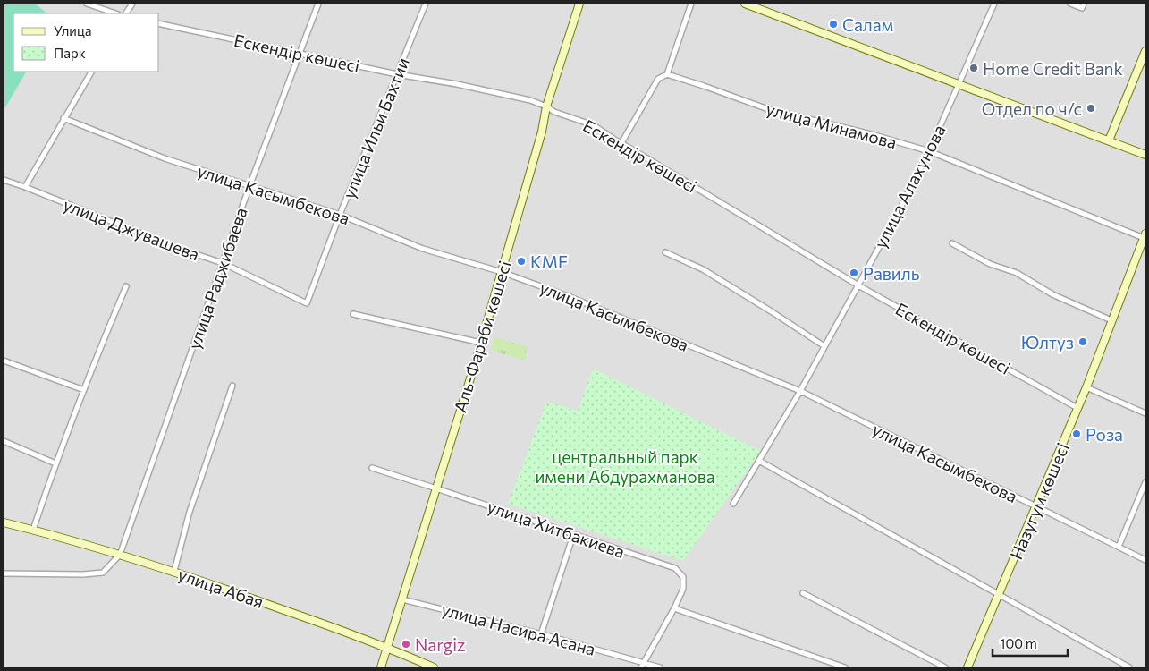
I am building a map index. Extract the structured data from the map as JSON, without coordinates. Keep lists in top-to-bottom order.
{
  "streets": {
    "main road": ["Аль-Фараби көшесі", "Назугум көшесі", "улица Абая"],
    "street": [
      "Ескендір көшесі",
      "улица Минамова",
      "улица Ильи Бахтии",
      "улица Алахунова",
      "улица Касымбекова",
      "улица Джувашева",
      "улица Раджибаева",
      "улица Хитбакиева",
      "улица Насира Асана"
    ]
  },
  "crossings": [
    ["Ескендір көшесі", "улица Ильи Бахтии"],
    ["Ескендір көшесі", "улица Алахунова"],
    ["Ескендір көшесі", "улица Раджибаева"],
    ["Ескендір көшесі", "Аль-Фараби көшесі"],
    ["Ескендір көшесі", "Назугум көшесі"],
    ["улица Минамова", "улица Алахунова"],
    ["улица Минамова", "Назугум көшесі"],
    ["улица Ильи Бахтии", "улица Касымбекова"],
    ["улица Ильи Бахтии", "улица Джувашева"],
    ["улица Алахунова", "улица Касымбекова"],
    ["улица Касымбекова", "улица Раджибаева"],
    ["улица Касымбекова", "Аль-Фараби көшесі"],
    ["улица Касымбекова", "Назугум көшесі"],
    ["улица Джувашева", "улица Раджибаева"],
    ["улица Раджибаева", "улица Абая"],
    ["Аль-Фараби көшесі", "улица Хитбакиева"],
    ["Аль-Фараби көшесі", "улица Абая"],
    ["Аль-Фараби көшесі", "улица Насира Асана"]
  ],
  "parks": ["центральный парк имени Абдурахманова"],
  "places": [
    "Салам",
    "Home Credit Bank",
    "Отдел по ч/с",
    "KMF",
    "Равиль",
    "Юлтуз",
    "Роза",
    "Nargiz"
  ],
  "legend": ["Улица", "Парк"],
  "scale_bar": "100 m"
}
